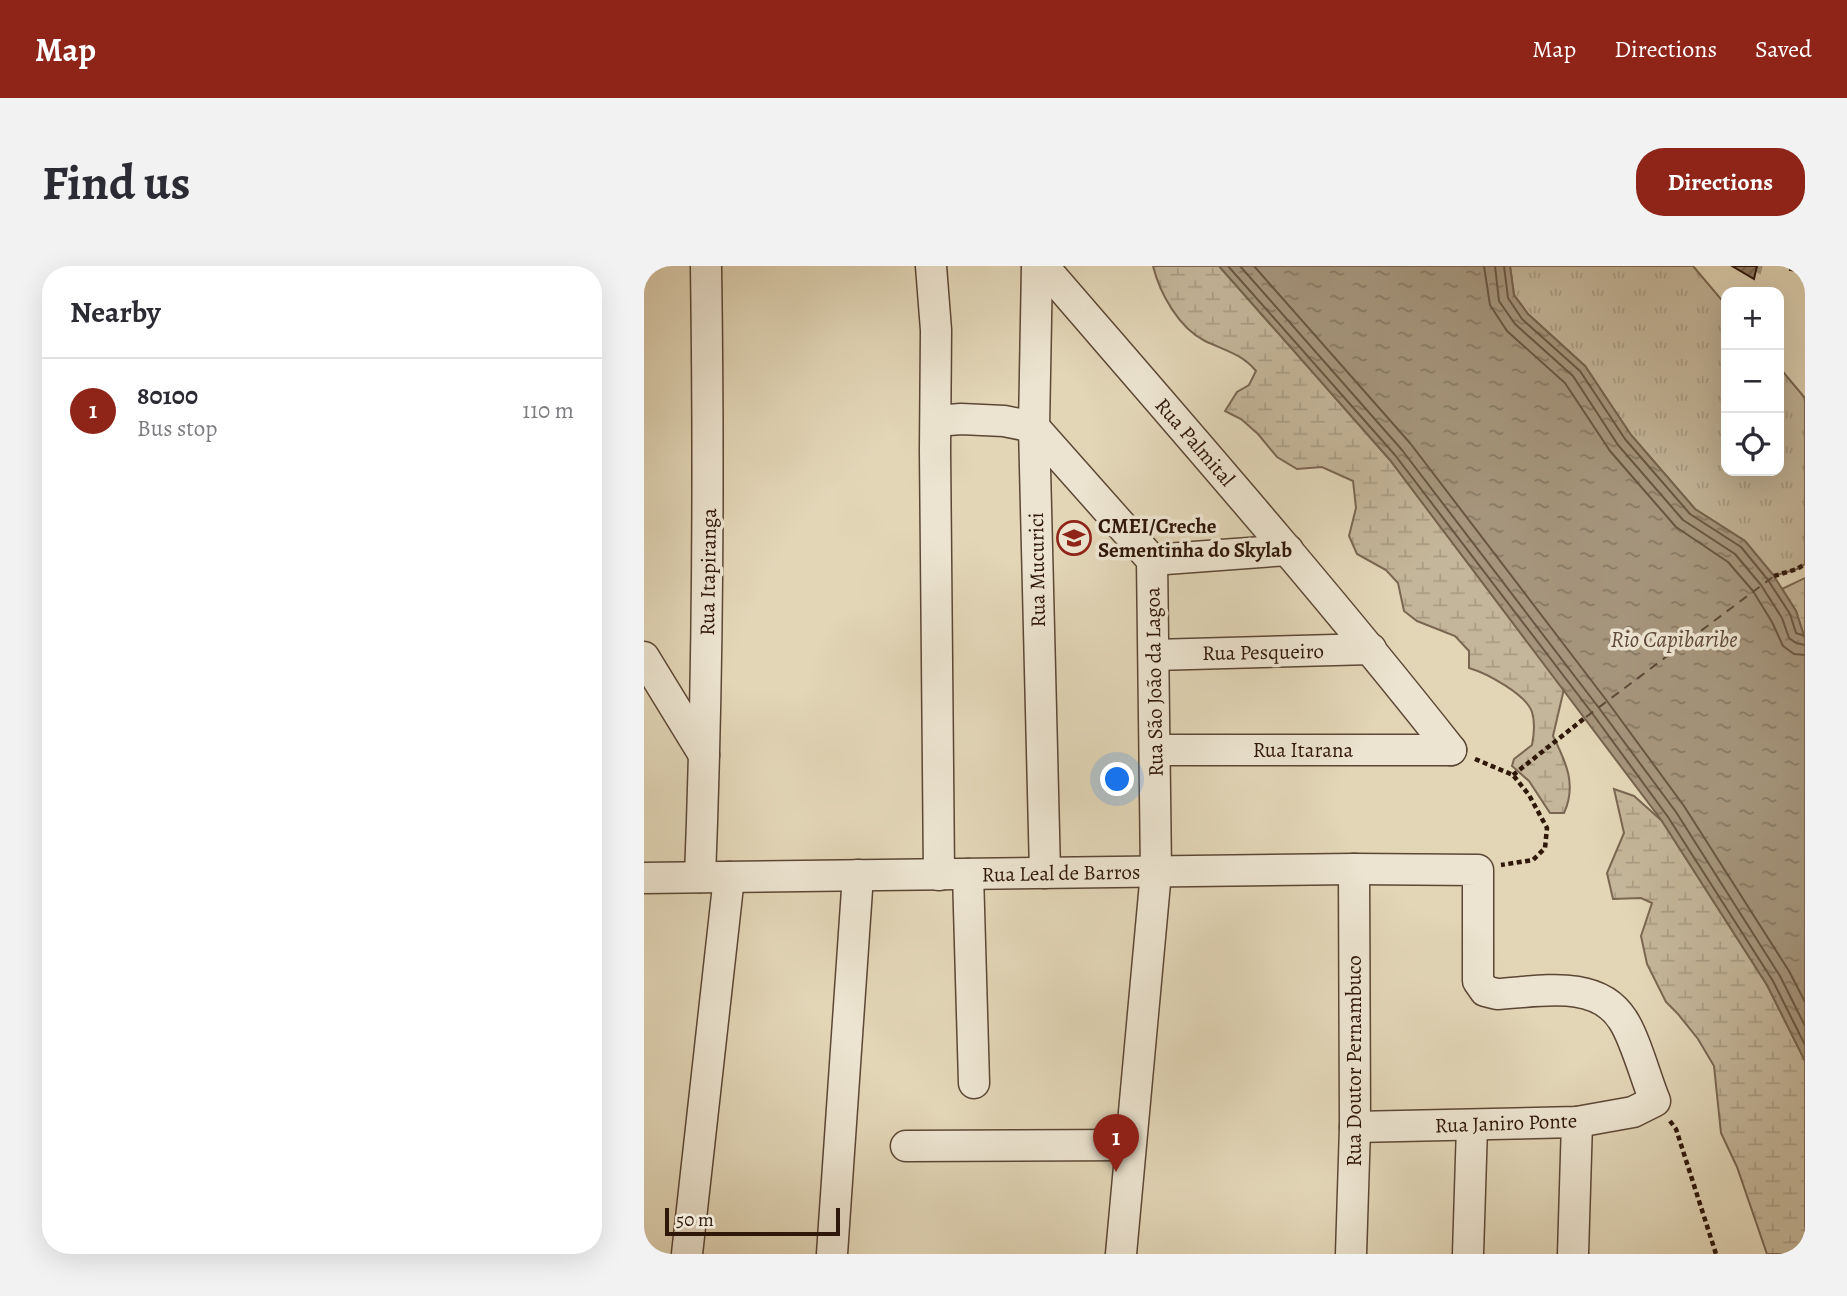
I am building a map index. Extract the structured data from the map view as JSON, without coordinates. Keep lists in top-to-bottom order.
{
  "streets": {
    "street": [
      "Rua Palmital",
      "Rua Mucurici",
      "Rua Itapiranga",
      "Rua Pesqueiro",
      "Rua São João da Lagoa",
      "Rua Itarana",
      "Rua Leal de Barros",
      "Rua Doutor Pernambuco",
      "Rua Janiro Ponte"
    ]
  },
  "crossings": [
    ["Rua Palmital", "Rua Pesqueiro"],
    ["Rua Palmital", "Rua Itarana"],
    ["Rua Mucurici", "Rua São João da Lagoa"],
    ["Rua Mucurici", "Rua Leal de Barros"],
    ["Rua Itapiranga", "Rua Leal de Barros"],
    ["Rua Pesqueiro", "Rua São João da Lagoa"],
    ["Rua São João da Lagoa", "Rua Itarana"],
    ["Rua São João da Lagoa", "Rua Leal de Barros"],
    ["Rua Leal de Barros", "Rua Doutor Pernambuco"],
    ["Rua Doutor Pernambuco", "Rua Janiro Ponte"]
  ],
  "water": ["Rio Capibaribe"],
  "places": {
    "school or university": ["CMEI/Creche Sementinha do Skylab"]
  },
  "scale_bar": "50 m",
  "page": {
    "header": "Map",
    "nav": ["Map", "Directions", "Saved"],
    "buttons": "Directions",
    "title": "Find us",
    "heading": "Nearby",
    "map_buttons": ["+", "−"],
    "list": [
      {
        "mark": "1",
        "name": "80100",
        "note": "Bus stop",
        "value": "110 m"
      }
    ],
    "pins": "1",
    "scale": "50 m"
  }
}
